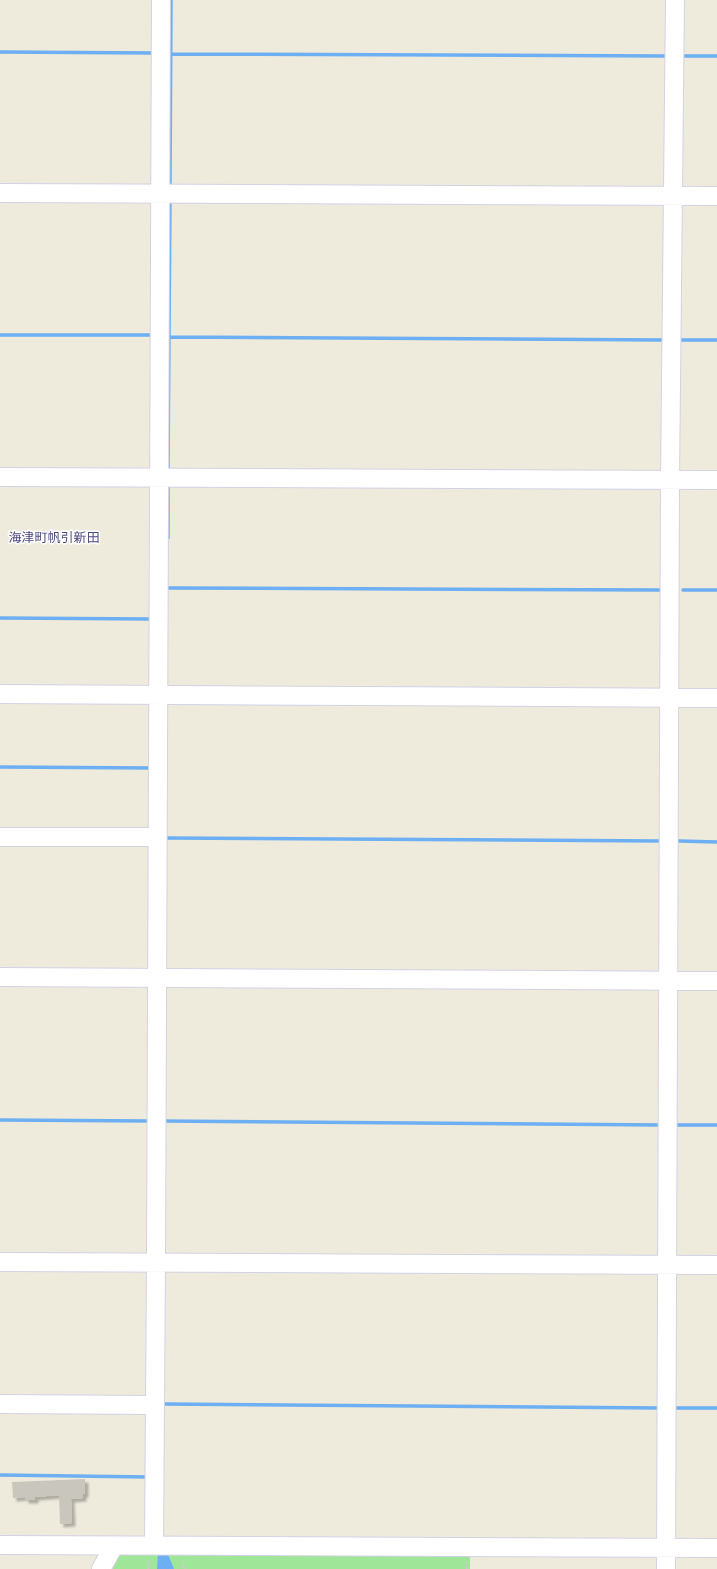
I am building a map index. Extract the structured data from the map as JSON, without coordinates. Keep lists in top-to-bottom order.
{
  "districts": ["海津町帆引新田"]
}
